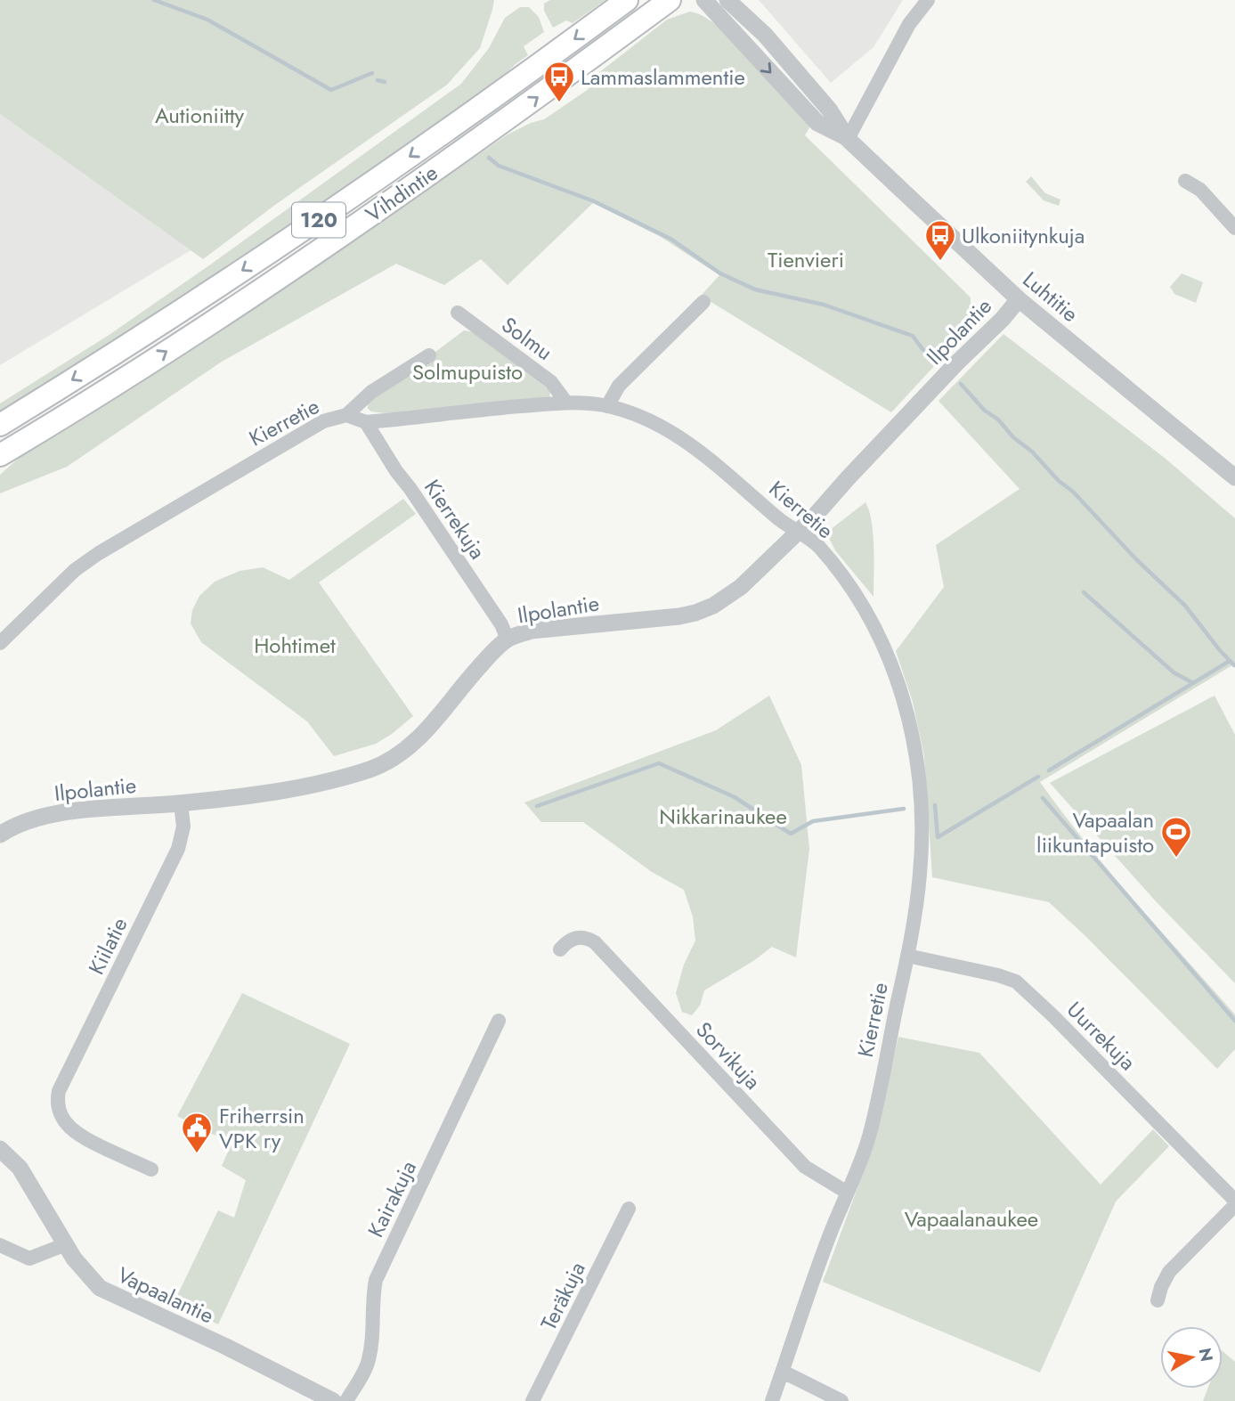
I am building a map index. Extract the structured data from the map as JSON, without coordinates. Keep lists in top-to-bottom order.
{
  "streets": {
    "main road": ["Vihdintie", "120"],
    "street": [
      "Luhtitie",
      "Ilpolantie",
      "Solmu",
      "Kierretie",
      "Kierrekuja",
      "Kiilatie",
      "Uurrekuja",
      "Sorvikuja",
      "Kairakuja",
      "Vapaalantie",
      "Teräkuja"
    ]
  },
  "crossings": [
    ["Luhtitie", "Ilpolantie"],
    ["Ilpolantie", "Kierretie"],
    ["Ilpolantie", "Kierrekuja"],
    ["Ilpolantie", "Kiilatie"],
    ["Solmu", "Kierretie"],
    ["Kierretie", "Kierrekuja"],
    ["Kierretie", "Uurrekuja"],
    ["Kierretie", "Sorvikuja"]
  ],
  "parks": [
    "Autioniitty",
    "Tienvieri",
    "Solmupuisto",
    "Hohtimet",
    "Nikkarinaukee",
    "Vapaalanaukee"
  ],
  "places": {
    "bus stop": ["Lammaslammentie", "Ulkoniitynkuja"],
    "sports": ["Vapaalan liikuntapuisto"],
    "public building": ["Friherrsin VPK ry"]
  },
  "north": "right"
}
